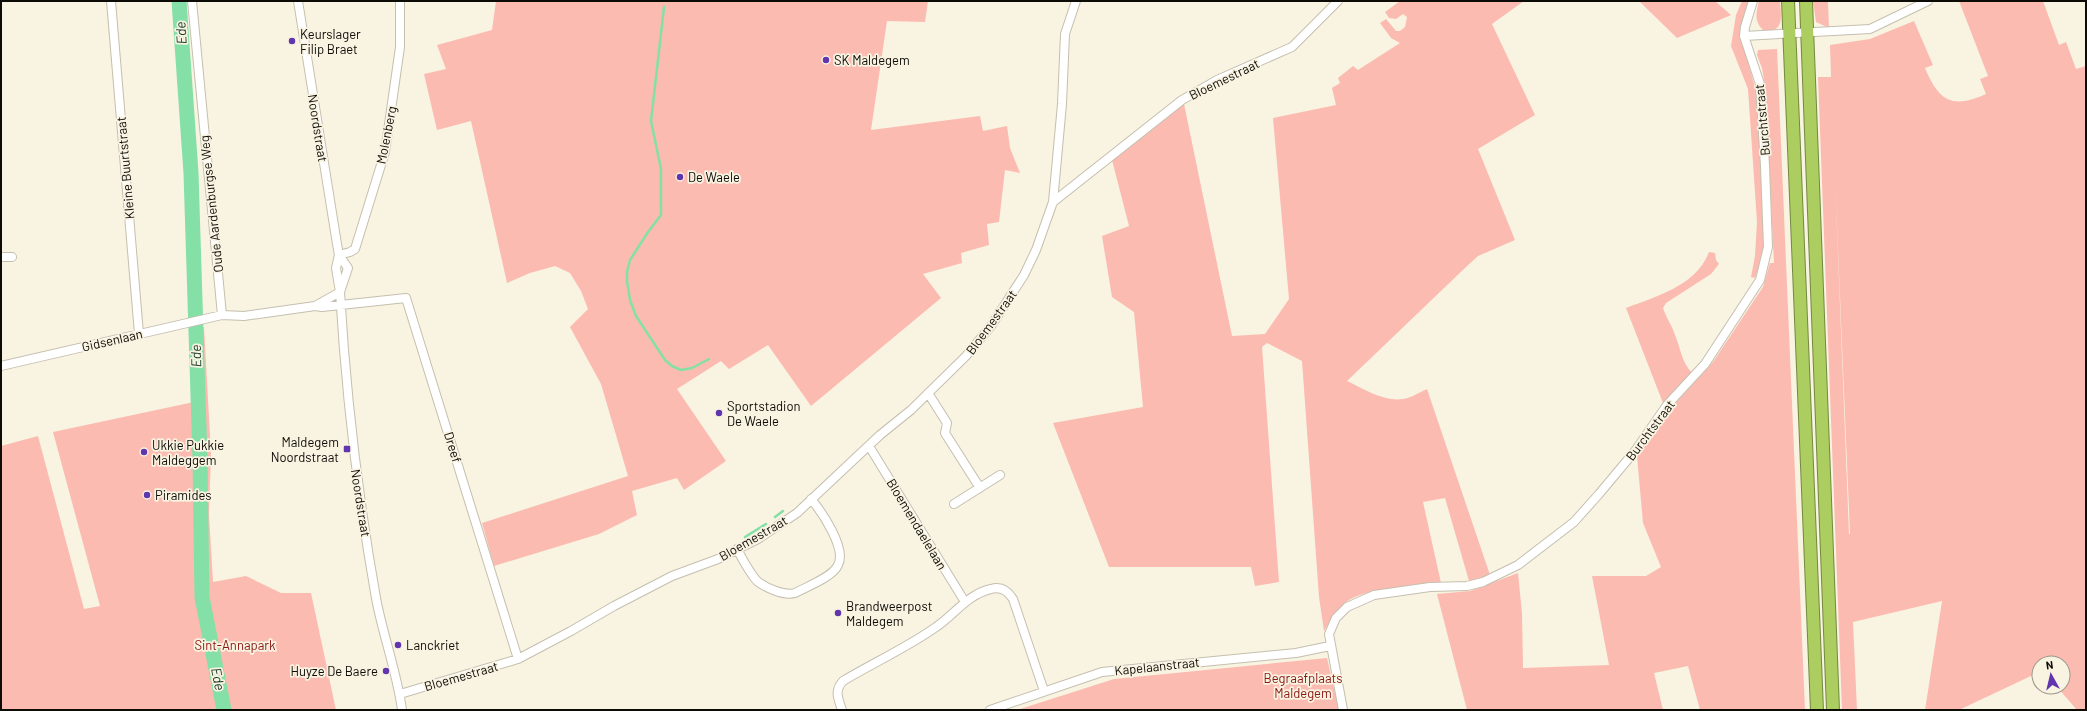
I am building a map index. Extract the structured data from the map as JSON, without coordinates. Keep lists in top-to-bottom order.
{
  "streets": {
    "street": [
      "Bloemestraat",
      "Burchtstraat",
      "Noordstraat",
      "Molenberg",
      "Kleine Buurtstraat",
      "Oude Aardenburgse Weg",
      "Gidsenlaan",
      "Dreef",
      "Bloemendaelelaan",
      "Kapelaanstraat"
    ]
  },
  "crossings": [
    ["Bloemestraat", "Noordstraat"],
    ["Bloemestraat", "Dreef"],
    ["Bloemestraat", "Bloemendaelelaan"],
    ["Burchtstraat", "Kapelaanstraat"],
    ["Noordstraat", "Molenberg"],
    ["Noordstraat", "Dreef"],
    ["Kleine Buurtstraat", "Gidsenlaan"],
    ["Oude Aardenburgse Weg", "Gidsenlaan"]
  ],
  "water": ["Ede"],
  "parks": ["Sint-Annapark", "Begraafplaats Maldegem"],
  "places": {
    "other": [
      "Keurslager Filip Braet",
      "SK Maldegem",
      "De Waele",
      "Sportstadion De Waele",
      "Ukkie Pukkie Maldeggem",
      "Piramides",
      "Brandweerpost Maldegem",
      "Lanckriet",
      "Huyze De Baere"
    ],
    "transit": ["Maldegem Noordstraat"]
  },
  "north": "top"
}
